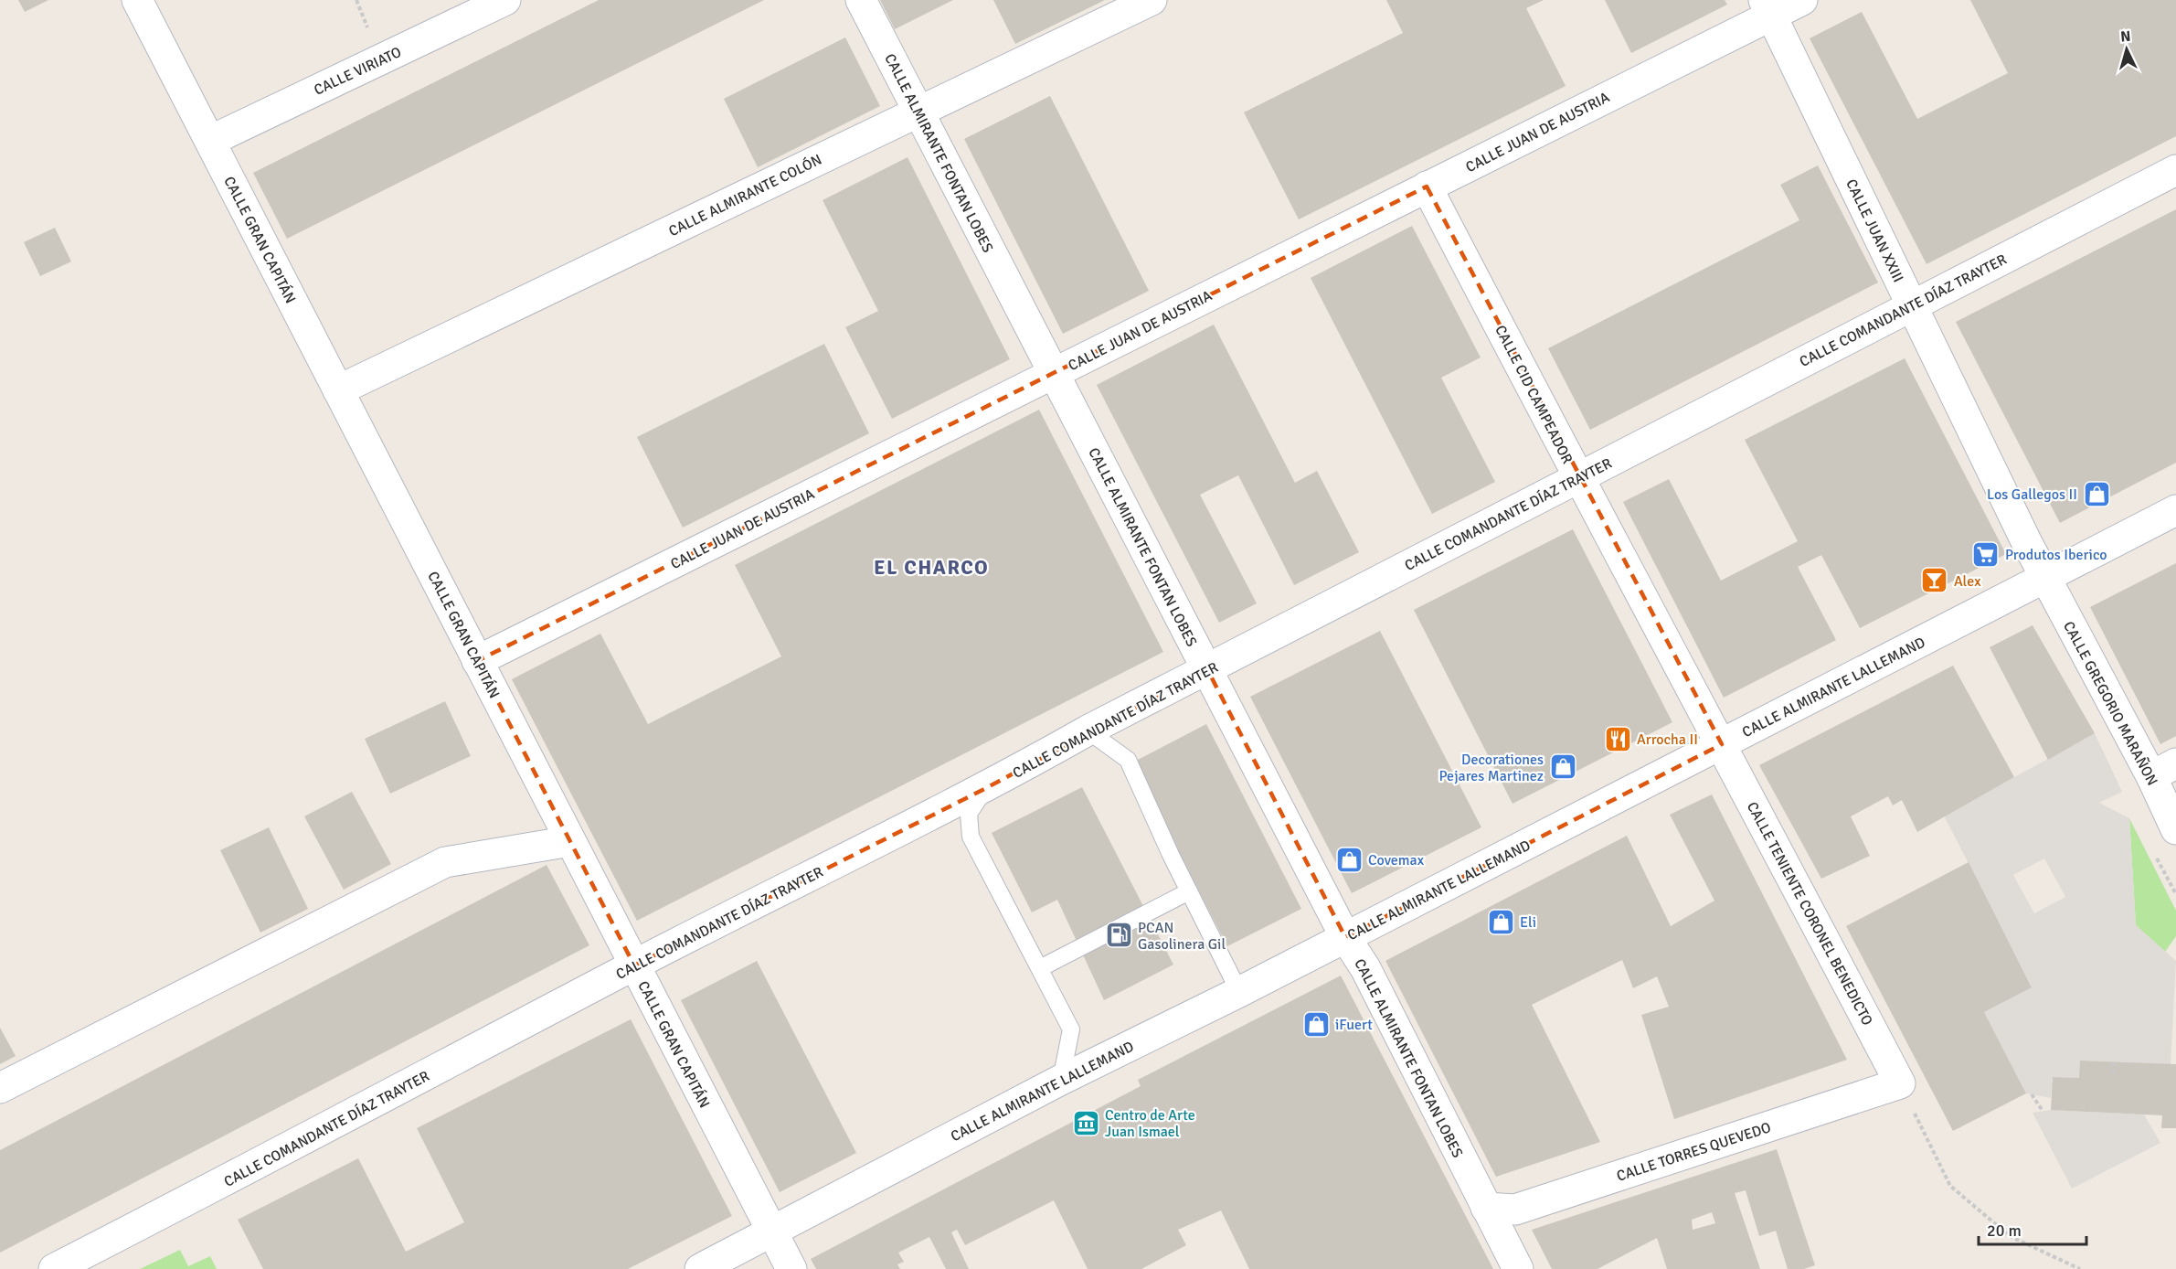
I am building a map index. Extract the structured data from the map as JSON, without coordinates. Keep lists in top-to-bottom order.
{
  "streets": {
    "street": [
      "CALLE VIRIATO",
      "CALLE JUAN DE AUSTRIA",
      "CALLE ALMIRANTE FONTAN LOBES",
      "CALLE ALMIRANTE COLÓN",
      "CALLE JUAN XXIII",
      "CALLE GRAN CAPITÁN",
      "CALLE COMANDANTE DÍAZ TRAYTER",
      "CALLE CID CAMPEADOR",
      "CALLE ALMIRANTE LALLEMAND",
      "CALLE GREGORIO MARAÑON",
      "CALLE TENIENTE CORONEL BENEDICTO",
      "CALLE TORRES QUEVEDO"
    ]
  },
  "crossings": [
    ["CALLE VIRIATO", "CALLE GRAN CAPITÁN"],
    ["CALLE JUAN DE AUSTRIA", "CALLE ALMIRANTE FONTAN LOBES"],
    ["CALLE JUAN DE AUSTRIA", "CALLE JUAN XXIII"],
    ["CALLE JUAN DE AUSTRIA", "CALLE GRAN CAPITÁN"],
    ["CALLE JUAN DE AUSTRIA", "CALLE CID CAMPEADOR"],
    ["CALLE ALMIRANTE FONTAN LOBES", "CALLE ALMIRANTE COLÓN"],
    ["CALLE ALMIRANTE FONTAN LOBES", "CALLE COMANDANTE DÍAZ TRAYTER"],
    ["CALLE ALMIRANTE FONTAN LOBES", "CALLE ALMIRANTE LALLEMAND"],
    ["CALLE ALMIRANTE FONTAN LOBES", "CALLE TORRES QUEVEDO"],
    ["CALLE ALMIRANTE COLÓN", "CALLE GRAN CAPITÁN"],
    ["CALLE JUAN XXIII", "CALLE COMANDANTE DÍAZ TRAYTER"],
    ["CALLE JUAN XXIII", "CALLE ALMIRANTE LALLEMAND"],
    ["CALLE JUAN XXIII", "CALLE GREGORIO MARAÑON"],
    ["CALLE GRAN CAPITÁN", "CALLE COMANDANTE DÍAZ TRAYTER"],
    ["CALLE GRAN CAPITÁN", "CALLE ALMIRANTE LALLEMAND"],
    ["CALLE COMANDANTE DÍAZ TRAYTER", "CALLE CID CAMPEADOR"],
    ["CALLE CID CAMPEADOR", "CALLE ALMIRANTE LALLEMAND"],
    ["CALLE CID CAMPEADOR", "CALLE TENIENTE CORONEL BENEDICTO"],
    ["CALLE ALMIRANTE LALLEMAND", "CALLE GREGORIO MARAÑON"],
    ["CALLE ALMIRANTE LALLEMAND", "CALLE TENIENTE CORONEL BENEDICTO"],
    ["CALLE TENIENTE CORONEL BENEDICTO", "CALLE TORRES QUEVEDO"]
  ],
  "districts": ["EL CHARCO"],
  "places": {
    "shop": [
      "Los Gallegos II",
      "Decorationes Pejares Martinez",
      "Covemax",
      "Eli",
      "iFuert"
    ],
    "supermarket": ["Produtos Iberico"],
    "bar": ["Alex"],
    "restaurant": ["Arrocha II"],
    "fuel station": ["PCAN Gasolinera Gil"],
    "museum": ["Centro de Arte Juan Ismael"]
  },
  "scale_bar": "20 m",
  "north": "top"
}
